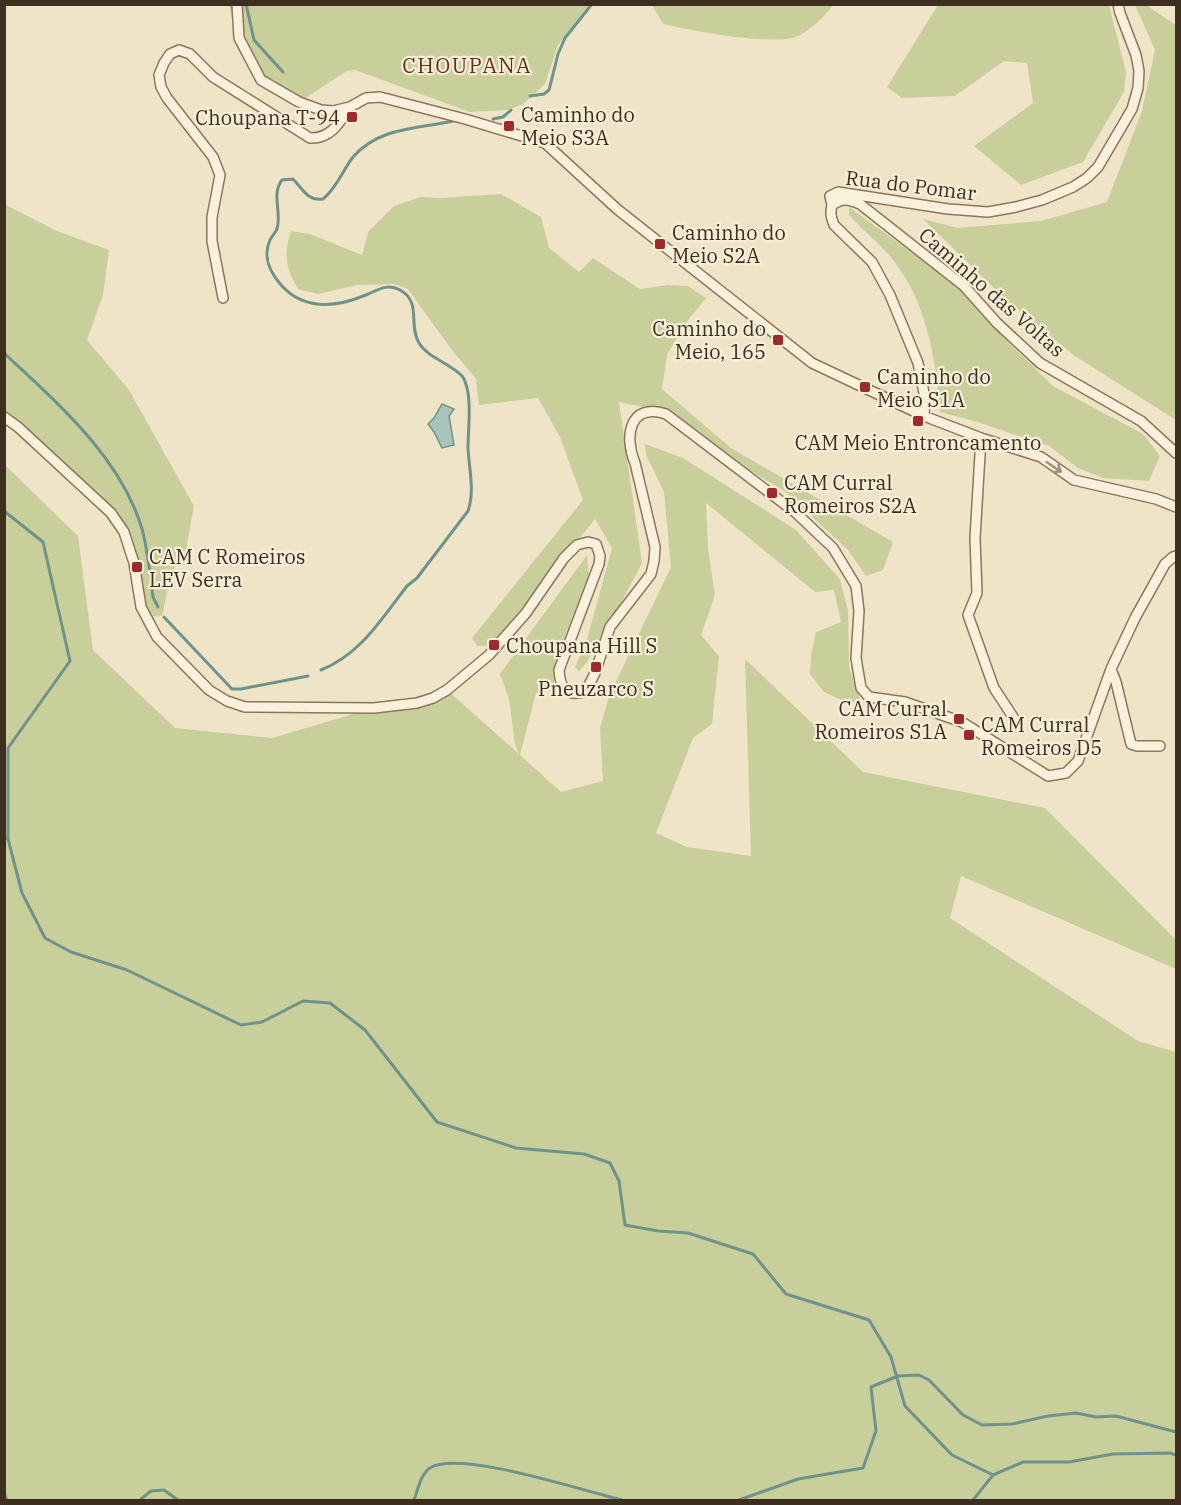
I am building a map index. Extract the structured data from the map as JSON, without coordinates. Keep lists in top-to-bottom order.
{
  "streets": {
    "street": ["Rua do Pomar", "Caminho das Voltas"]
  },
  "crossings": [
    ["Rua do Pomar", "Caminho das Voltas"]
  ],
  "districts": ["CHOUPANA"],
  "places": {
    "transit": [
      "Choupana T-94",
      "Caminho do Meio S3A",
      "Caminho do Meio S2A",
      "Caminho do Meio, 165",
      "Caminho do Meio S1A",
      "CAM Meio Entroncamento",
      "CAM Curral Romeiros S2A",
      "CAM C Romeiros LEV Serra",
      "Choupana Hill S",
      "Pneuzarco S",
      "CAM Curral Romeiros S1A",
      "CAM Curral Romeiros D5"
    ]
  }
}
